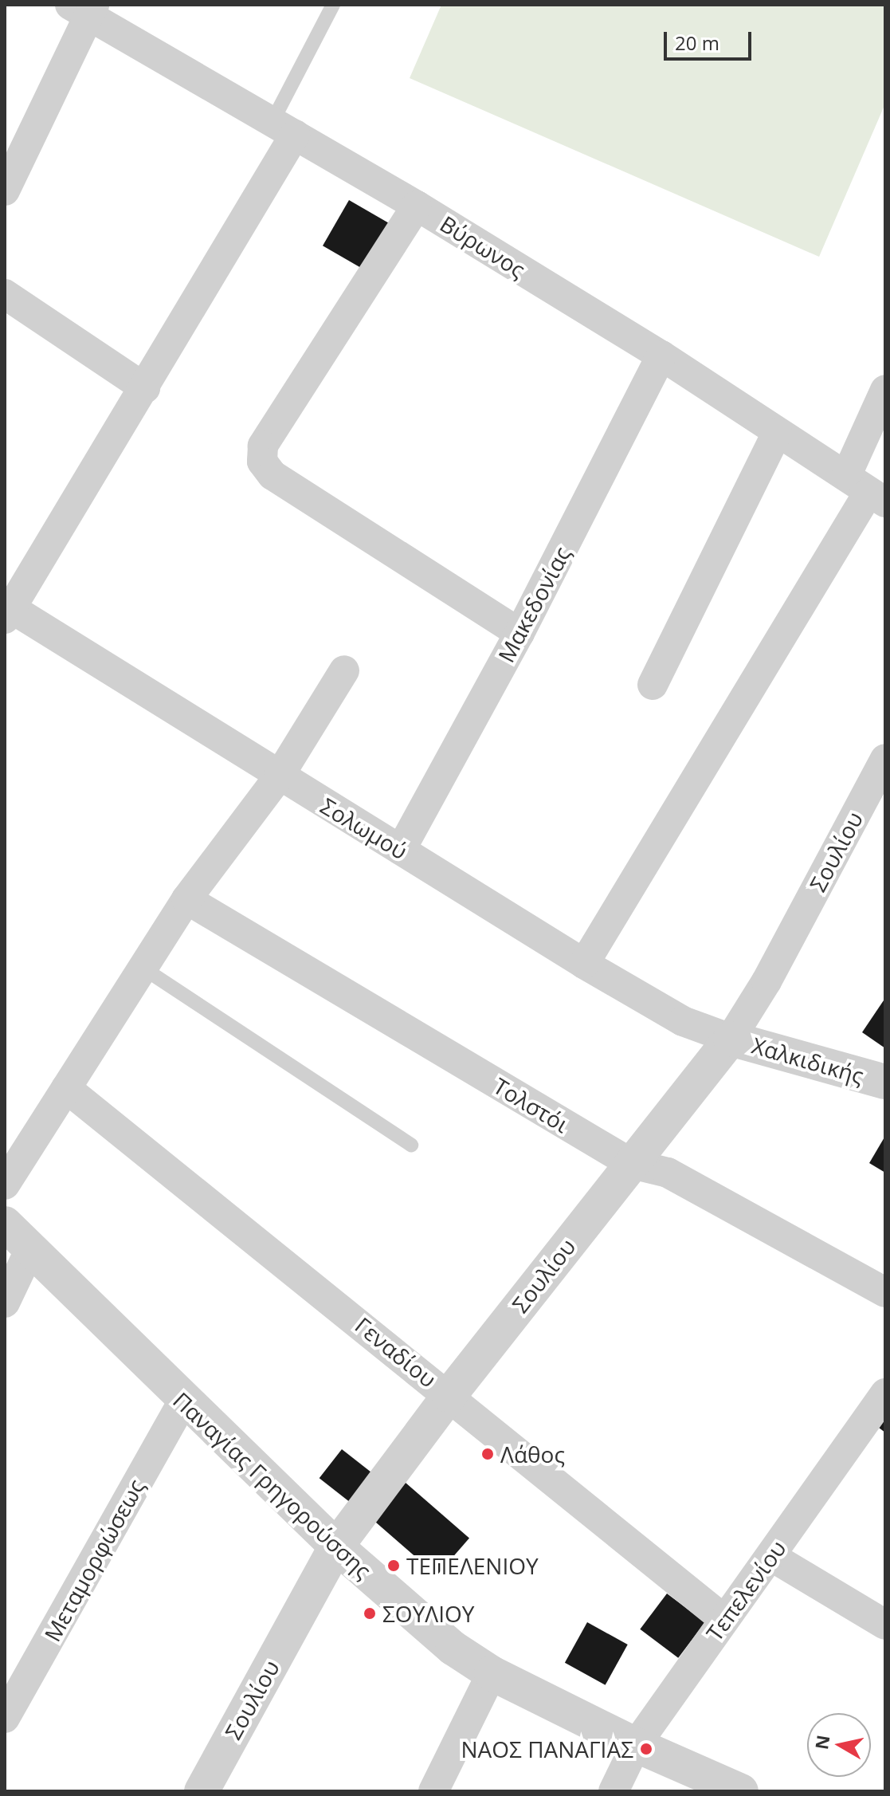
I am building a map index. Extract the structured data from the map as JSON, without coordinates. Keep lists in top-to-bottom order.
{
  "streets": {
    "street": [
      "Βύρωνος",
      "Μακεδονίας",
      "Σολωμού",
      "Σουλίου",
      "Χαλκιδικής",
      "Τολστόι",
      "Γεναδίου",
      "Παναγίας Γρηγορούσσης",
      "Μεταμορφώσεως",
      "Τεπελενίου"
    ]
  },
  "crossings": [
    ["Βύρωνος", "Μακεδονίας"],
    ["Μακεδονίας", "Σολωμού"],
    ["Σολωμού", "Σουλίου"],
    ["Σολωμού", "Χαλκιδικής"],
    ["Σουλίου", "Χαλκιδικής"],
    ["Σουλίου", "Τολστόι"],
    ["Σουλίου", "Γεναδίου"],
    ["Σουλίου", "Παναγίας Γρηγορούσσης"],
    ["Γεναδίου", "Τεπελενίου"],
    ["Παναγίας Γρηγορούσσης", "Μεταμορφώσεως"],
    ["Παναγίας Γρηγορούσσης", "Τεπελενίου"]
  ],
  "places": [
    "Λάθος",
    "ΤΕΠΕΛΕΝΙΟΥ",
    "ΣΟΥΛΙΟΥ",
    "ΝΑΟΣ ΠΑΝΑΓΙΑΣ"
  ],
  "scale_bar": "20 m",
  "north": "left"
}
